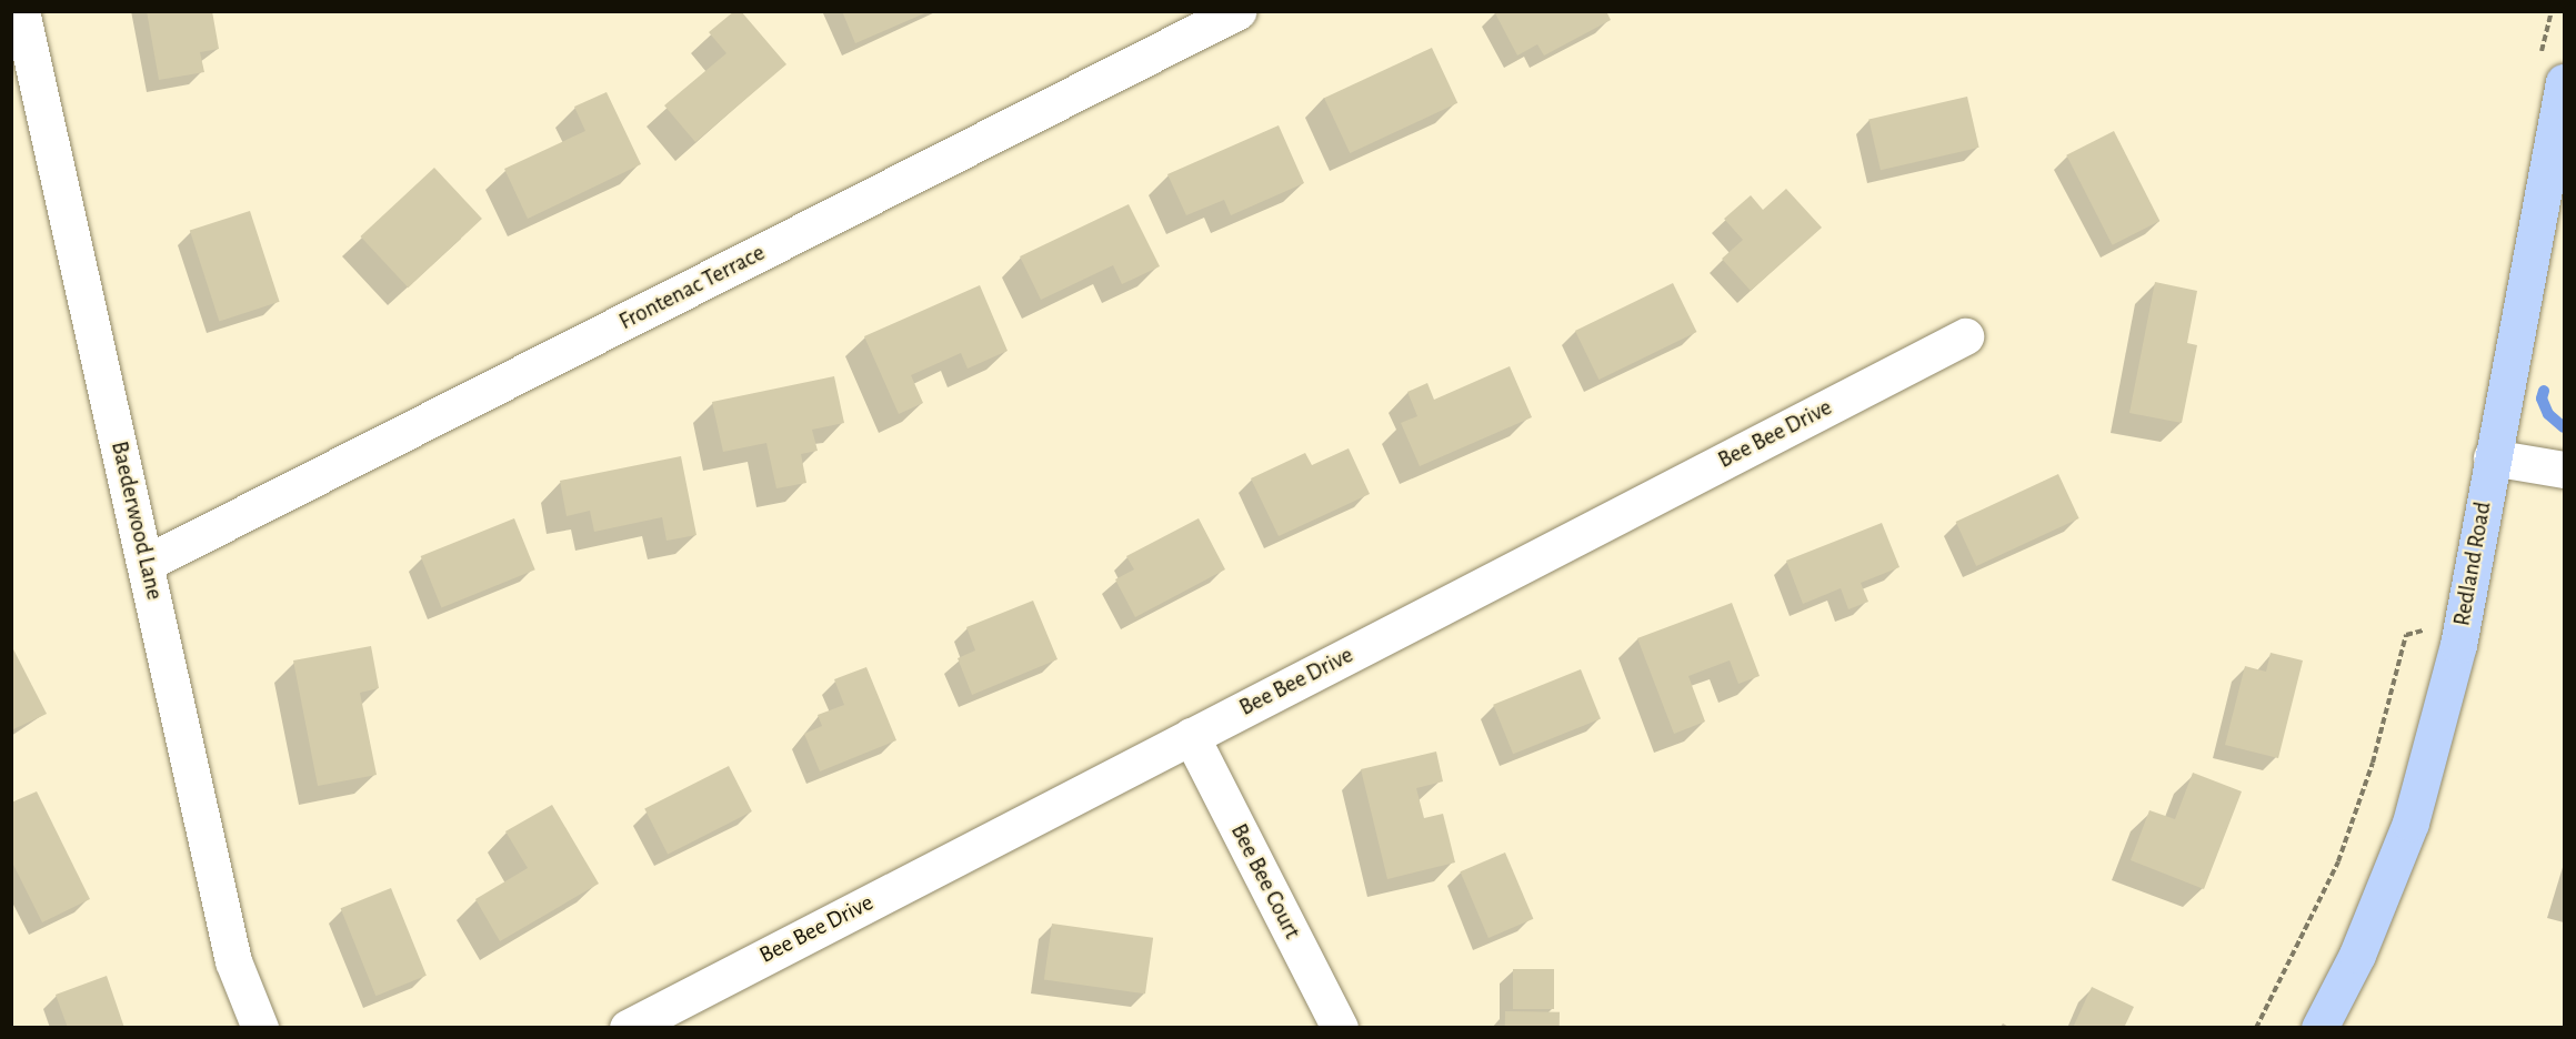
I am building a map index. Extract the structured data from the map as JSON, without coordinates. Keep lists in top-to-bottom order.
{
  "streets": {
    "main road": ["Redland Road"],
    "street": [
      "Frontenac Terrace",
      "Bee Bee Drive",
      "Baederwood Lane",
      "Bee Bee Court"
    ]
  },
  "crossings": [
    ["Frontenac Terrace", "Baederwood Lane"],
    ["Bee Bee Drive", "Bee Bee Court"]
  ]
}
